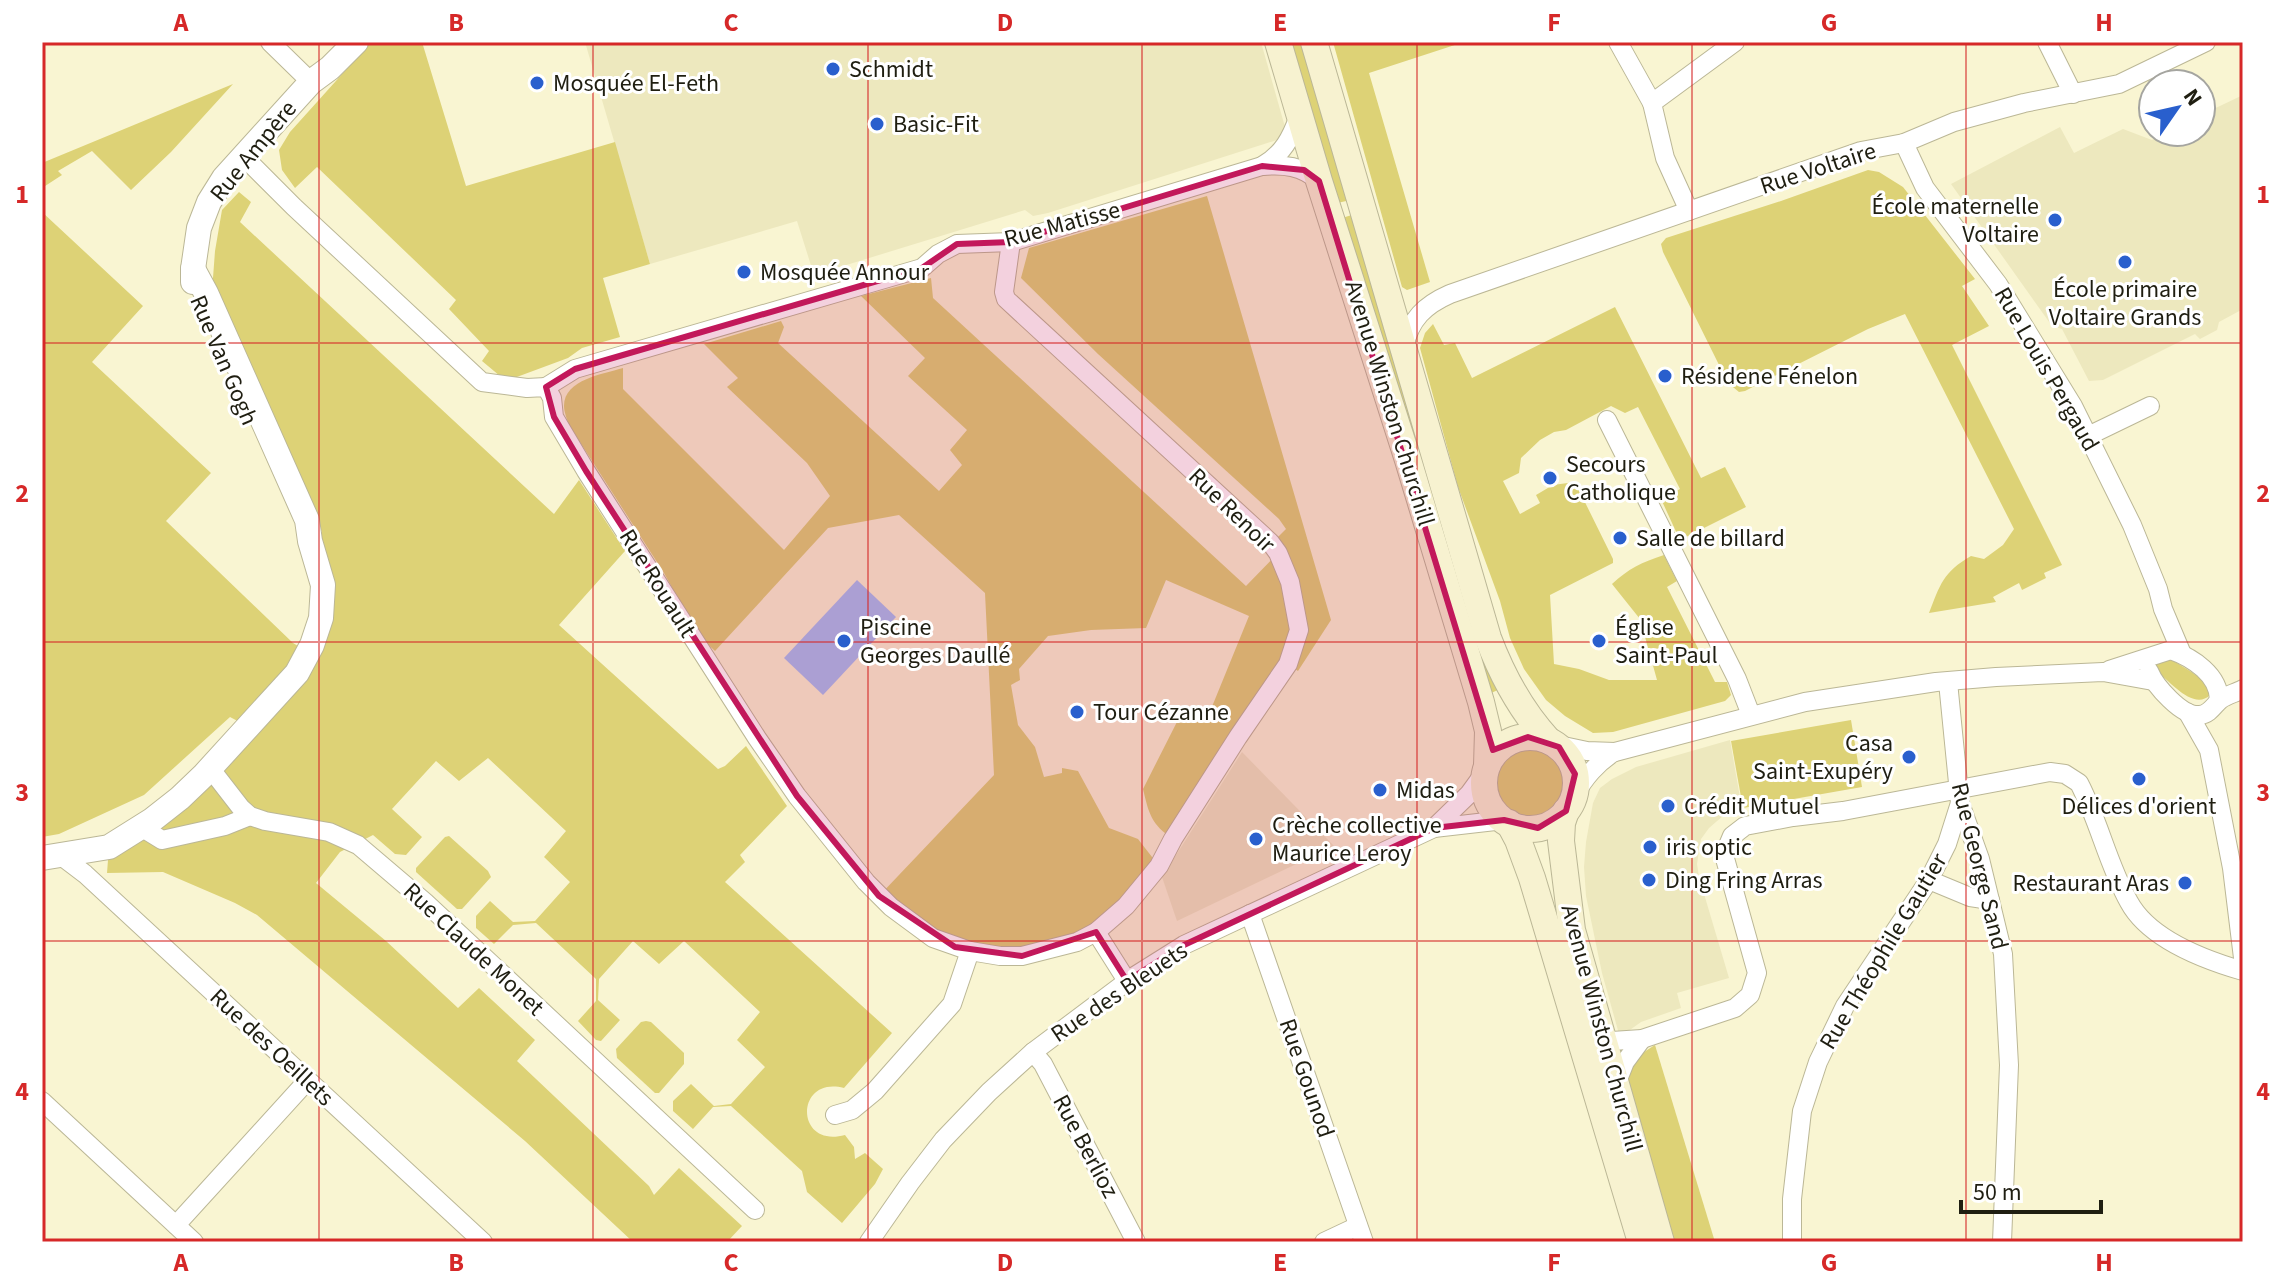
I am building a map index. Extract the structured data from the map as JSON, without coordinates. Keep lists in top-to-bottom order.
{
  "streets": {
    "main road": ["Avenue Winston Churchill"],
    "street": [
      "Rue Ampère",
      "Rue Voltaire",
      "Rue Matisse",
      "Rue Van Gogh",
      "Rue Louis Pergaud",
      "Rue Renoir",
      "Rue Rouault",
      "Rue George Sand",
      "Rue Claude Monet",
      "Rue Théophile Gautier",
      "Rue des Bleuets",
      "Rue des Oeillets",
      "Rue Gounod",
      "Rue Berlioz"
    ]
  },
  "crossings": [
    ["Rue Ampère", "Rue Van Gogh"],
    ["Rue Voltaire", "Rue Louis Pergaud"],
    ["Rue Voltaire", "Avenue Winston Churchill"],
    ["Rue Matisse", "Rue Renoir"],
    ["Rue Matisse", "Rue Rouault"],
    ["Rue Van Gogh", "Rue des Oeillets"],
    ["Avenue Winston Churchill", "Rue des Bleuets"],
    ["Rue Renoir", "Rue Rouault"],
    ["Rue George Sand", "Rue Théophile Gautier"],
    ["Rue des Bleuets", "Rue Gounod"],
    ["Rue des Bleuets", "Rue Berlioz"]
  ],
  "places": [
    "Schmidt",
    "Mosquée El-Feth",
    "Basic-Fit",
    "École maternelle Voltaire",
    "École primaire Voltaire Grands",
    "Mosquée Annour",
    "Résidene Fénelon",
    "Secours Catholique",
    "Salle de billard",
    "Piscine Georges Daullé",
    "Église Saint-Paul",
    "Tour Cézanne",
    "Casa Saint-Exupéry",
    "Délices d'orient",
    "Midas",
    "Crédit Mutuel",
    "Crèche collective Maurice Leroy",
    "iris optic",
    "Ding Fring Arras",
    "Restaurant Aras"
  ],
  "scale_bar": "50 m",
  "north": "top right",
  "grid": {
    "columns": [
      "A",
      "B",
      "C",
      "D",
      "E",
      "F",
      "G",
      "H"
    ],
    "rows": [
      "1",
      "2",
      "3",
      "4"
    ]
  }
}
